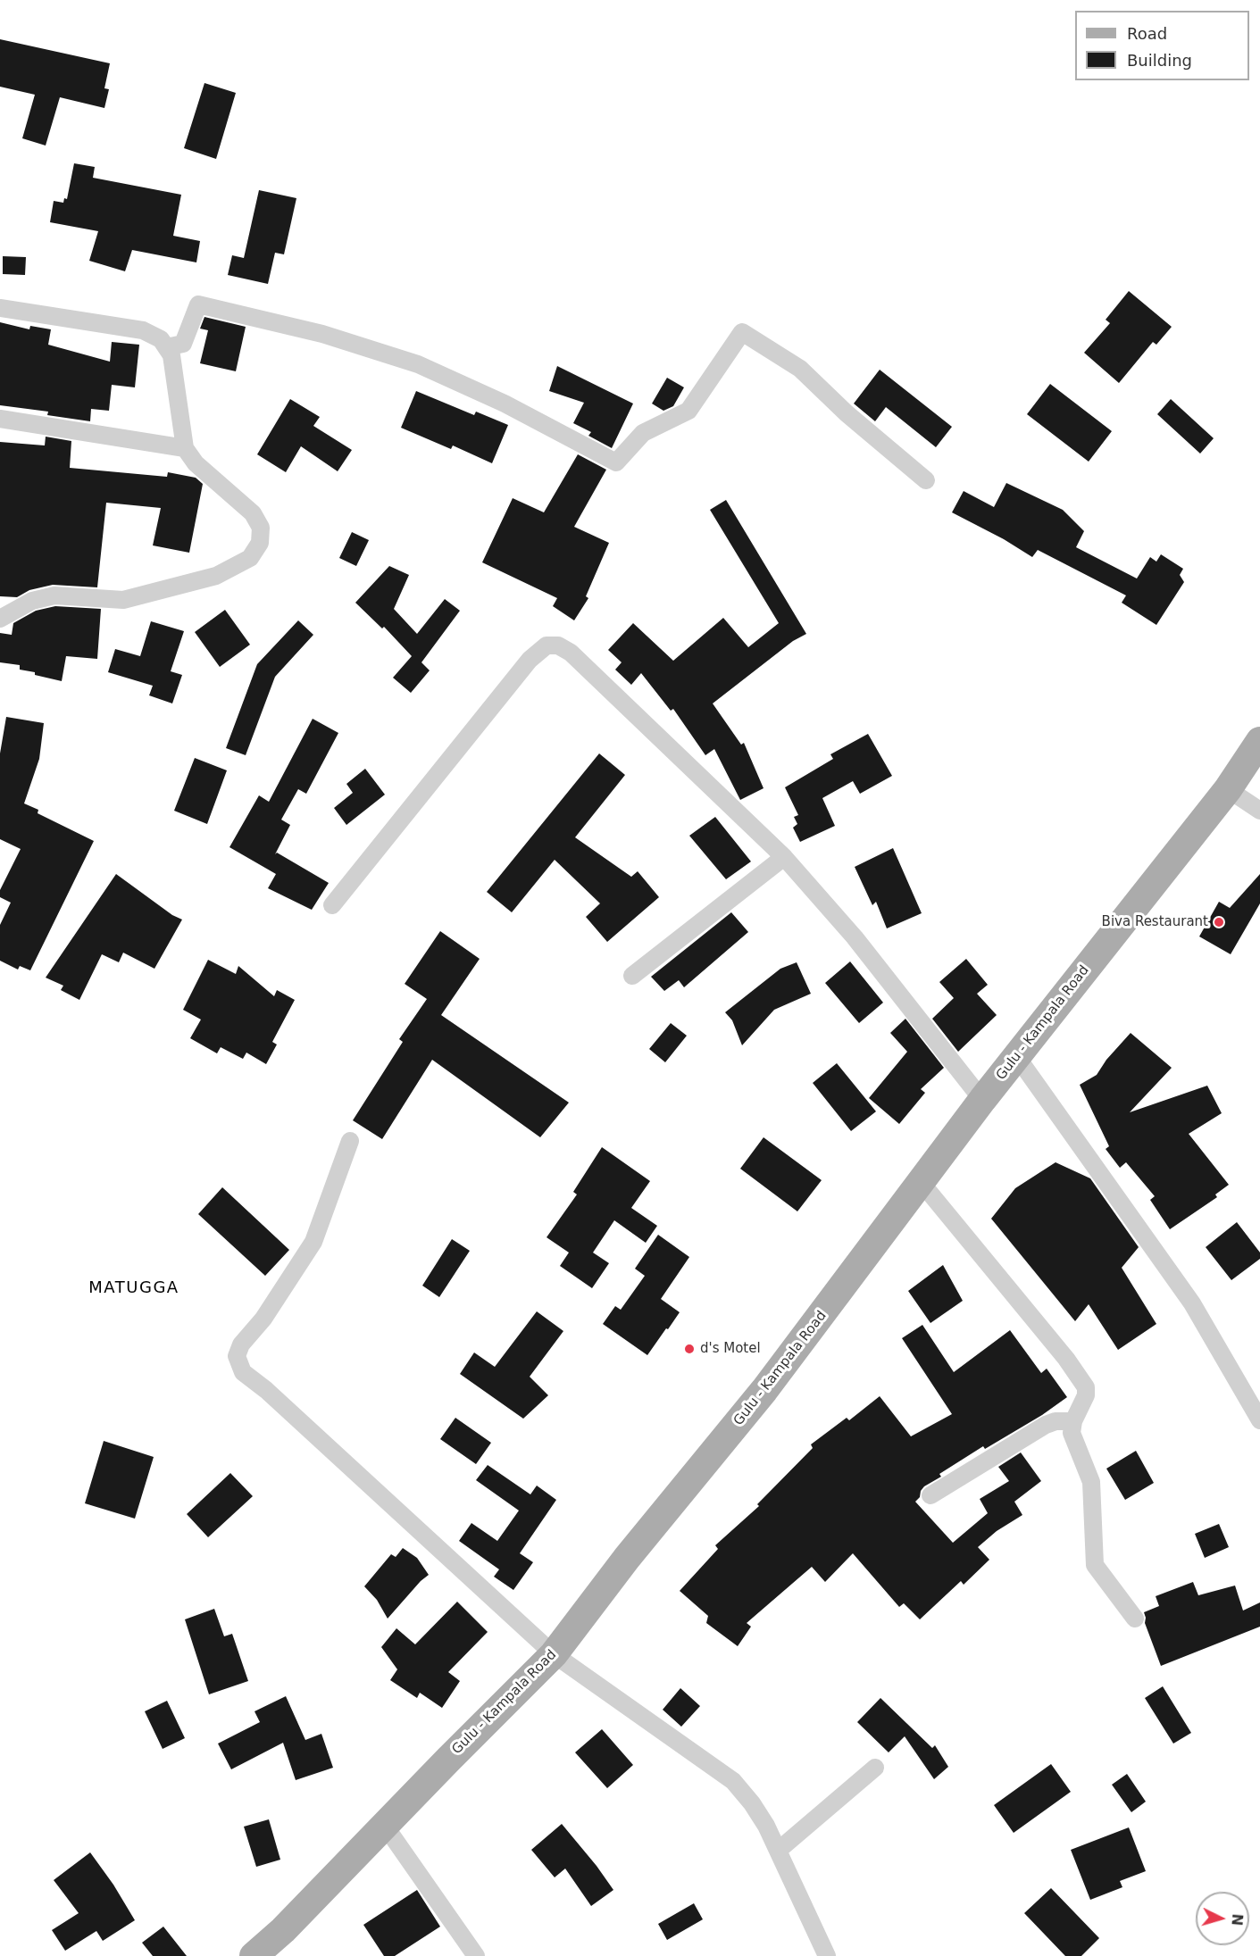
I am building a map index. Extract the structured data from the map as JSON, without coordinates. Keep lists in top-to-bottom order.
{
  "streets": {
    "main road": ["Gulu - Kampala Road"]
  },
  "districts": ["MATUGGA"],
  "places": ["Biva Restaurant", "d's Motel"],
  "legend": ["Road", "Building"],
  "north": "right"
}
